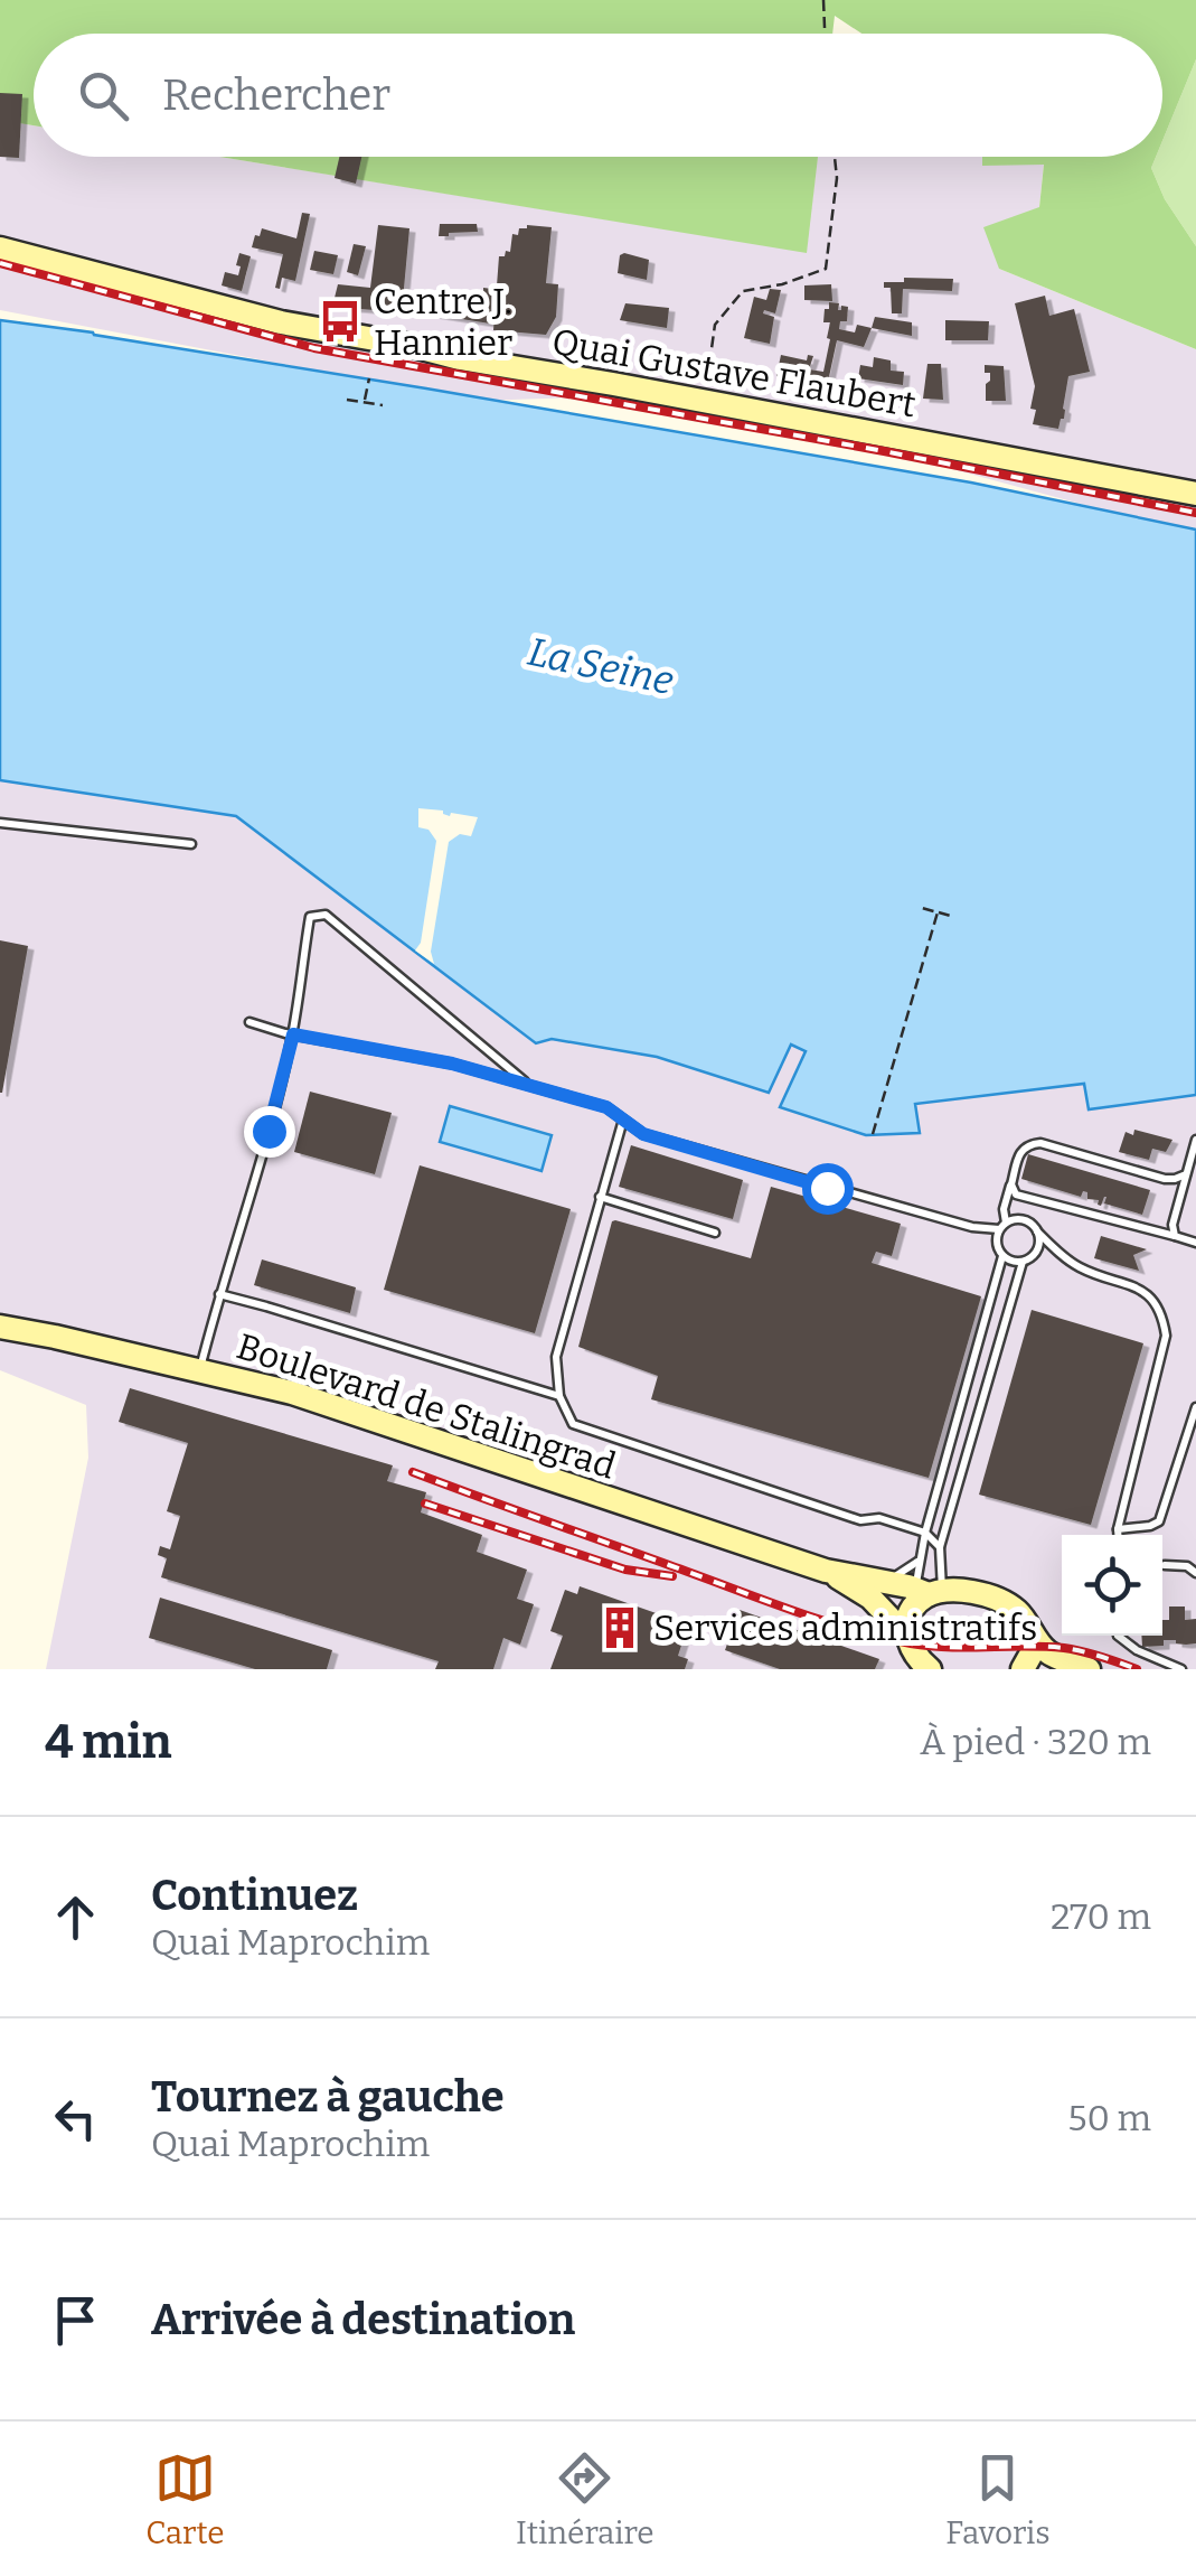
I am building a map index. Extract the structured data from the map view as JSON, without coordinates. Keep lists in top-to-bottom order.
{
  "streets": {
    "main road": ["Quai Gustave Flaubert", "Boulevard de Stalingrad"]
  },
  "water": ["La Seine"],
  "places": {
    "bus stop": ["Centre J. Hannier"],
    "building": ["Services administratifs"]
  },
  "page": {
    "search": "Rechercher",
    "heading": ["4 min", "À pied · 320 m"],
    "list": [
      ["Continuez", "Quai Maprochim", "270 m"],
      ["Tournez à gauche", "Quai Maprochim", "50 m"],
      "Arrivée à destination"
    ],
    "nav": ["Carte", "Itinéraire", "Favoris"]
  }
}
